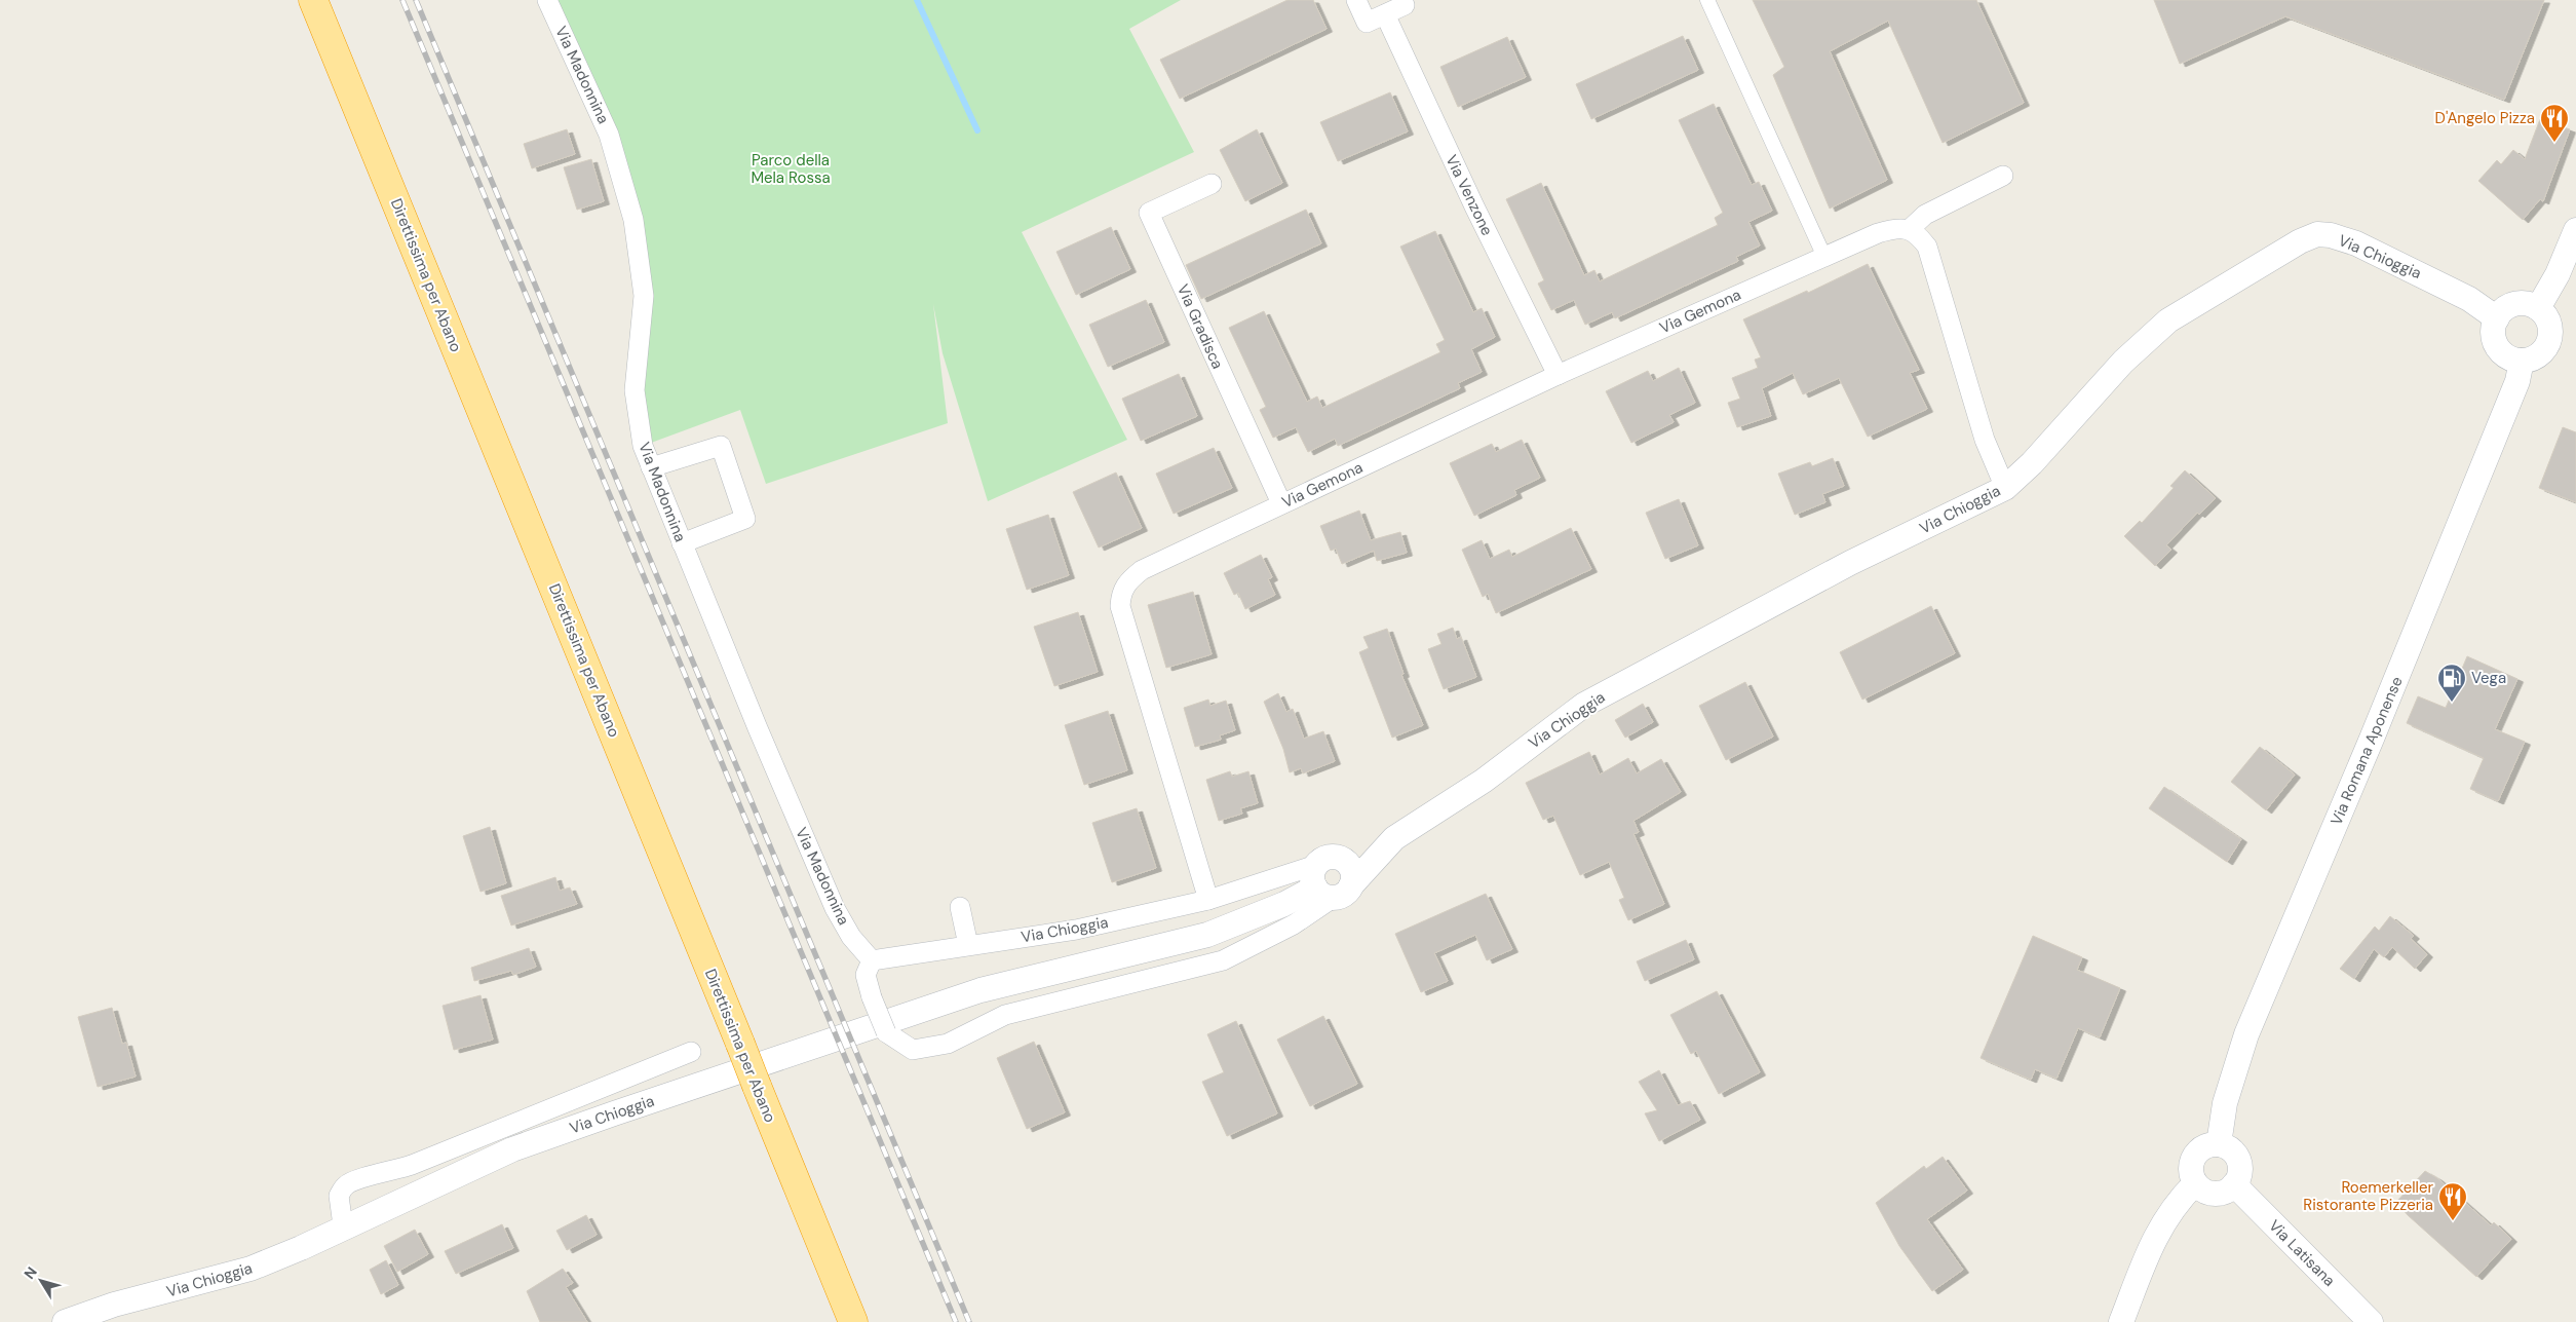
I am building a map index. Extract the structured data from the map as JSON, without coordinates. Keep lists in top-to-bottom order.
{
  "streets": {
    "highway": ["Direttissima per Abano"],
    "street": [
      "Via Madonnina",
      "Via Venzone",
      "Via Chioggia",
      "Via Gemona",
      "Via Gradisca",
      "Via Romana Aponense",
      "Via Latisana"
    ]
  },
  "crossings": [
    ["Via Madonnina", "Via Chioggia"],
    ["Via Venzone", "Via Gemona"],
    ["Via Chioggia", "Via Gemona"],
    ["Via Chioggia", "Via Romana Aponense"],
    ["Via Gemona", "Via Gradisca"],
    ["Via Romana Aponense", "Via Latisana"]
  ],
  "parks": ["Parco della Mela Rossa"],
  "places": {
    "restaurant": ["D'Angelo Pizza", "Roemerkeller Ristorante Pizzeria"],
    "fuel station": ["Vega"]
  },
  "north": "top left"
}
